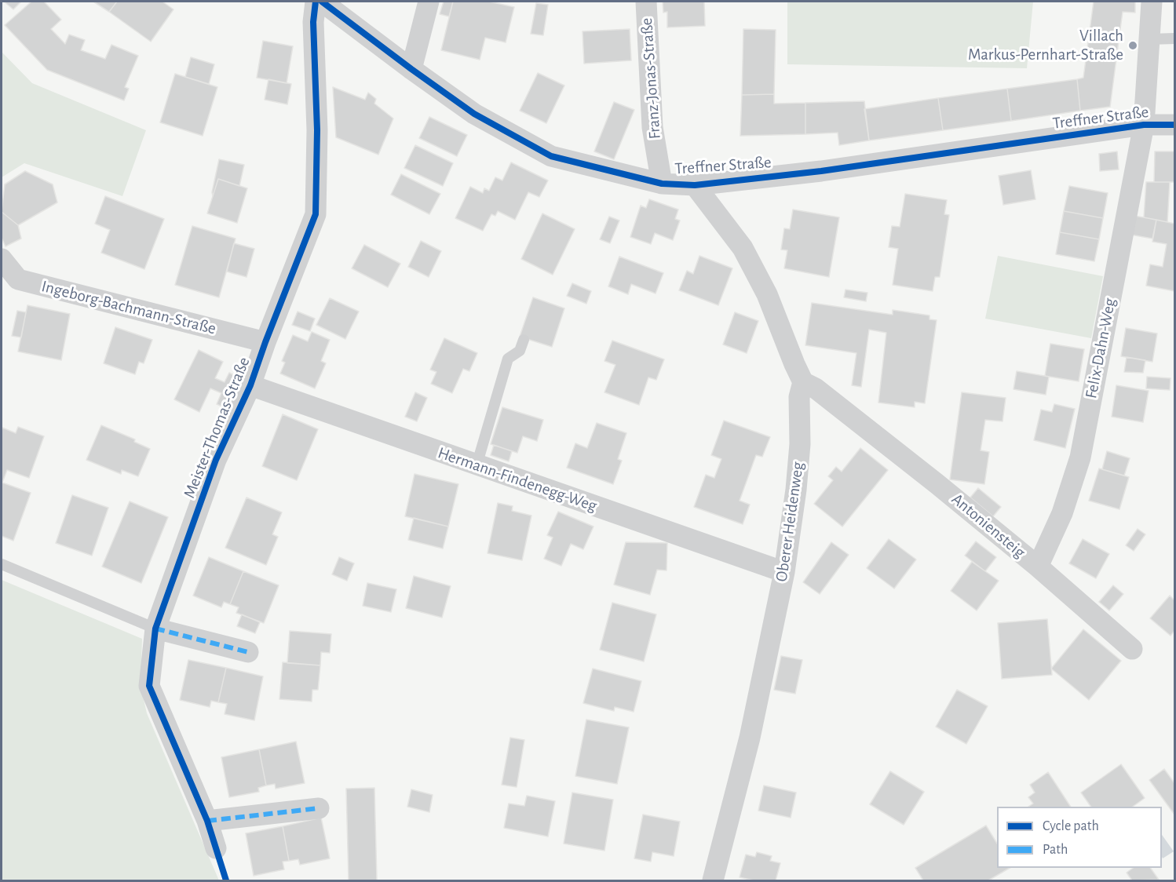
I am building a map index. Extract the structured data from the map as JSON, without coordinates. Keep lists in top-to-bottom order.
{
  "streets": {
    "street": [
      "Franz-Jonas-Straße",
      "Treffner Straße",
      "Ingeborg-Bachmann-Straße",
      "Felix-Dahn-Weg",
      "Meister-Thomas-Straße",
      "Hermann-Findenegg-Weg",
      "Oberer Heidenweg",
      "Antoniensteig"
    ]
  },
  "crossings": [
    ["Franz-Jonas-Straße", "Treffner Straße"],
    ["Treffner Straße", "Felix-Dahn-Weg"],
    ["Ingeborg-Bachmann-Straße", "Meister-Thomas-Straße"],
    ["Felix-Dahn-Weg", "Antoniensteig"],
    ["Meister-Thomas-Straße", "Hermann-Findenegg-Weg"],
    ["Hermann-Findenegg-Weg", "Oberer Heidenweg"],
    ["Oberer Heidenweg", "Antoniensteig"]
  ],
  "places": ["Villach Markus-Pernhart-Straße"],
  "legend": ["Cycle path", "Path"]
}
